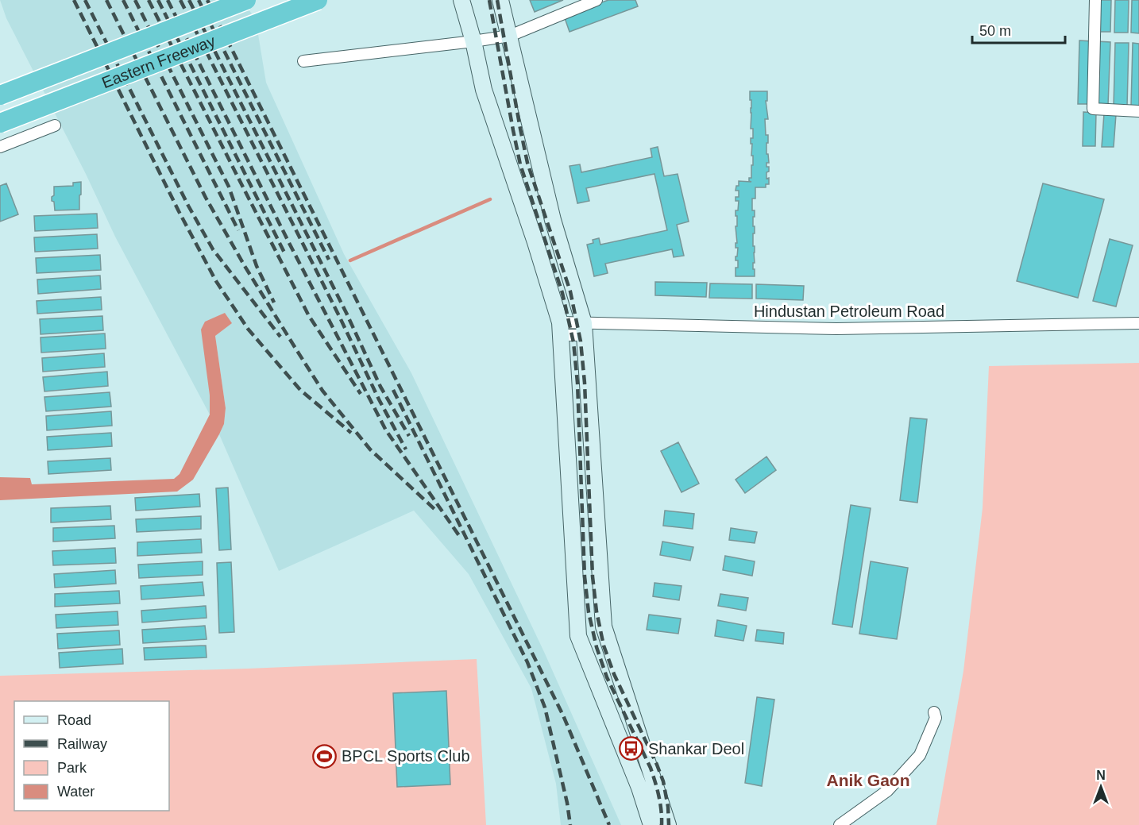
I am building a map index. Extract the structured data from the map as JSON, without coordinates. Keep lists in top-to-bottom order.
{
  "streets": {
    "highway": ["Eastern Freeway"],
    "street": ["Hindustan Petroleum Road"]
  },
  "districts": ["Anik Gaon"],
  "places": {
    "bus stop": ["Shankar Deol"],
    "sports": ["BPCL Sports Club"]
  },
  "legend": [
    "Road",
    "Railway",
    "Park",
    "Water"
  ],
  "scale_bar": "50 m",
  "north": "top"
}
